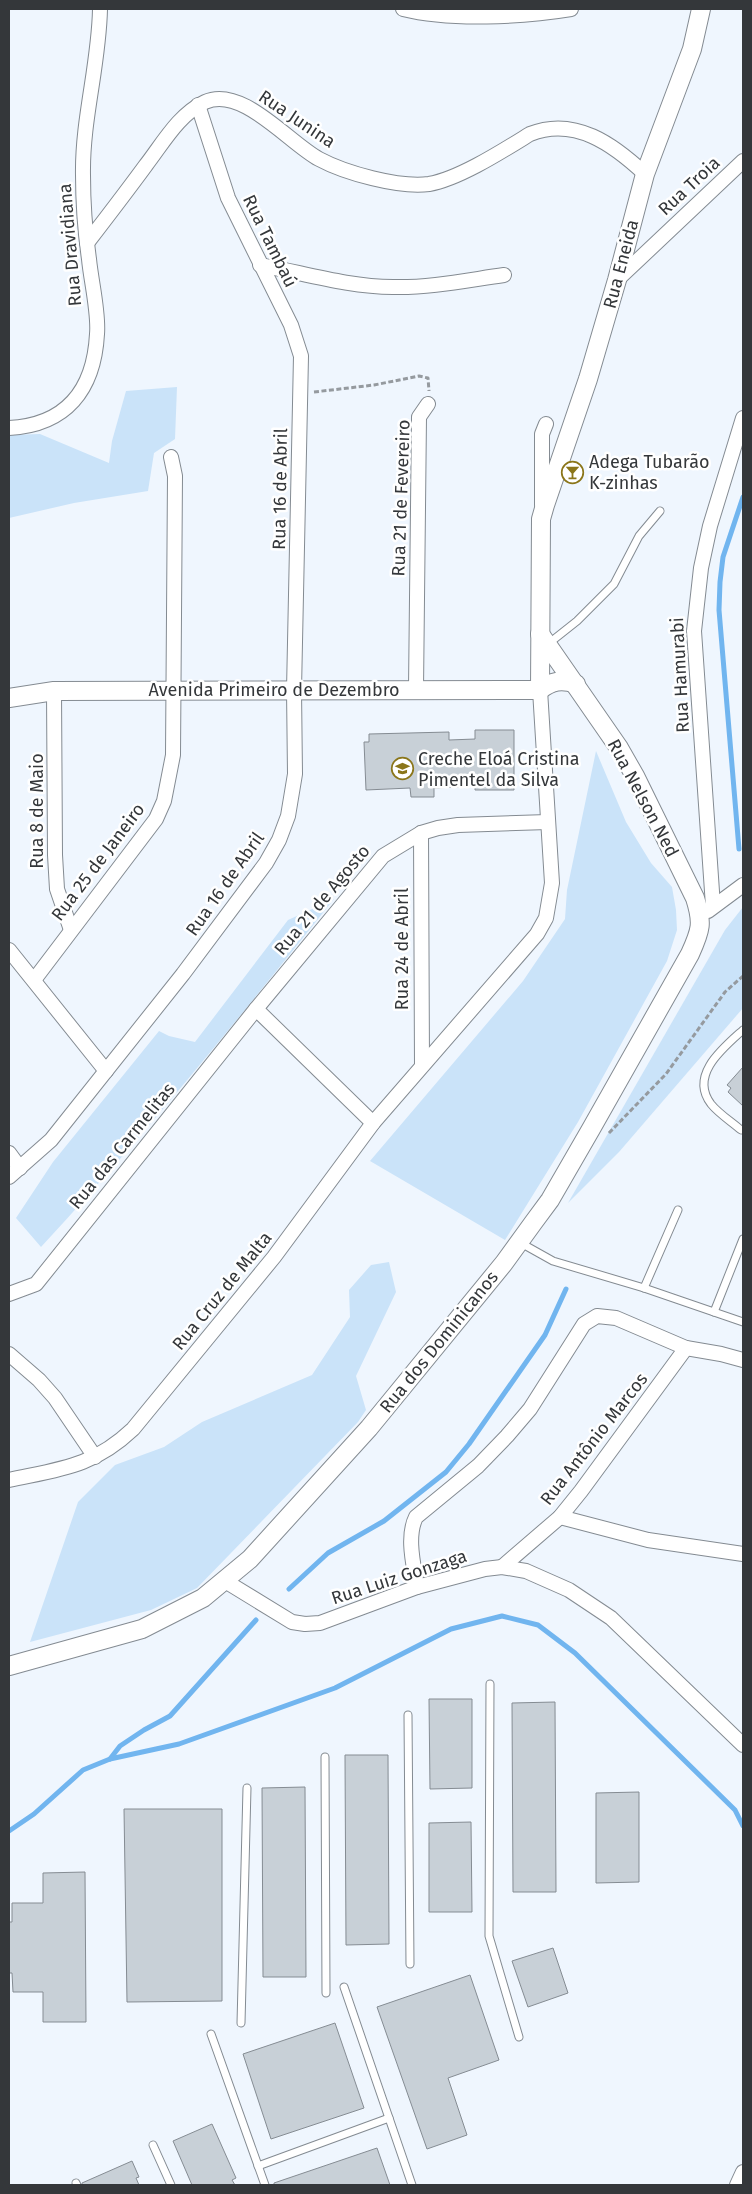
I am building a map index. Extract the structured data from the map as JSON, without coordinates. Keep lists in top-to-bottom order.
{
  "streets": {
    "street": [
      "Rua Junina",
      "Rua Troia",
      "Rua Tambaú",
      "Rua Dravidiana",
      "Rua Eneida",
      "Rua 16 de Abril",
      "Rua 21 de Fevereiro",
      "Rua Hamurabi",
      "Avenida Primeiro de Dezembro",
      "Rua Nelson Ned",
      "Rua 8 de Maio",
      "Rua 25 de Janeiro",
      "Rua 21 de Agosto",
      "Rua 24 de Abril",
      "Rua das Carmelitas",
      "Rua Cruz de Malta",
      "Rua dos Dominicanos",
      "Rua Antônio Marcos",
      "Rua Luiz Gonzaga"
    ]
  },
  "crossings": [
    ["Rua Junina", "Rua Tambaú"],
    ["Rua Junina", "Rua Dravidiana"],
    ["Rua Junina", "Rua Eneida"],
    ["Rua Troia", "Rua Eneida"],
    ["Rua Tambaú", "Rua 16 de Abril"],
    ["Rua Tambaú", "Rua 21 de Fevereiro"],
    ["Rua 16 de Abril", "Rua 21 de Fevereiro"],
    ["Rua 16 de Abril", "Avenida Primeiro de Dezembro"],
    ["Rua 21 de Fevereiro", "Avenida Primeiro de Dezembro"],
    ["Rua Hamurabi", "Rua Nelson Ned"],
    ["Rua Hamurabi", "Rua dos Dominicanos"],
    ["Avenida Primeiro de Dezembro", "Rua 8 de Maio"],
    ["Avenida Primeiro de Dezembro", "Rua 25 de Janeiro"],
    ["Avenida Primeiro de Dezembro", "Rua Cruz de Malta"],
    ["Rua Nelson Ned", "Rua dos Dominicanos"],
    ["Rua 8 de Maio", "Rua 25 de Janeiro"],
    ["Rua 21 de Agosto", "Rua 24 de Abril"],
    ["Rua 21 de Agosto", "Rua das Carmelitas"],
    ["Rua 21 de Agosto", "Rua Cruz de Malta"],
    ["Rua 24 de Abril", "Rua Cruz de Malta"],
    ["Rua dos Dominicanos", "Rua Luiz Gonzaga"],
    ["Rua Antônio Marcos", "Rua Luiz Gonzaga"]
  ],
  "places": {
    "bar": ["Adega Tubarão K-zinhas"],
    "school or university": ["Creche Eloá Cristina Pimentel da Silva"]
  }
}
